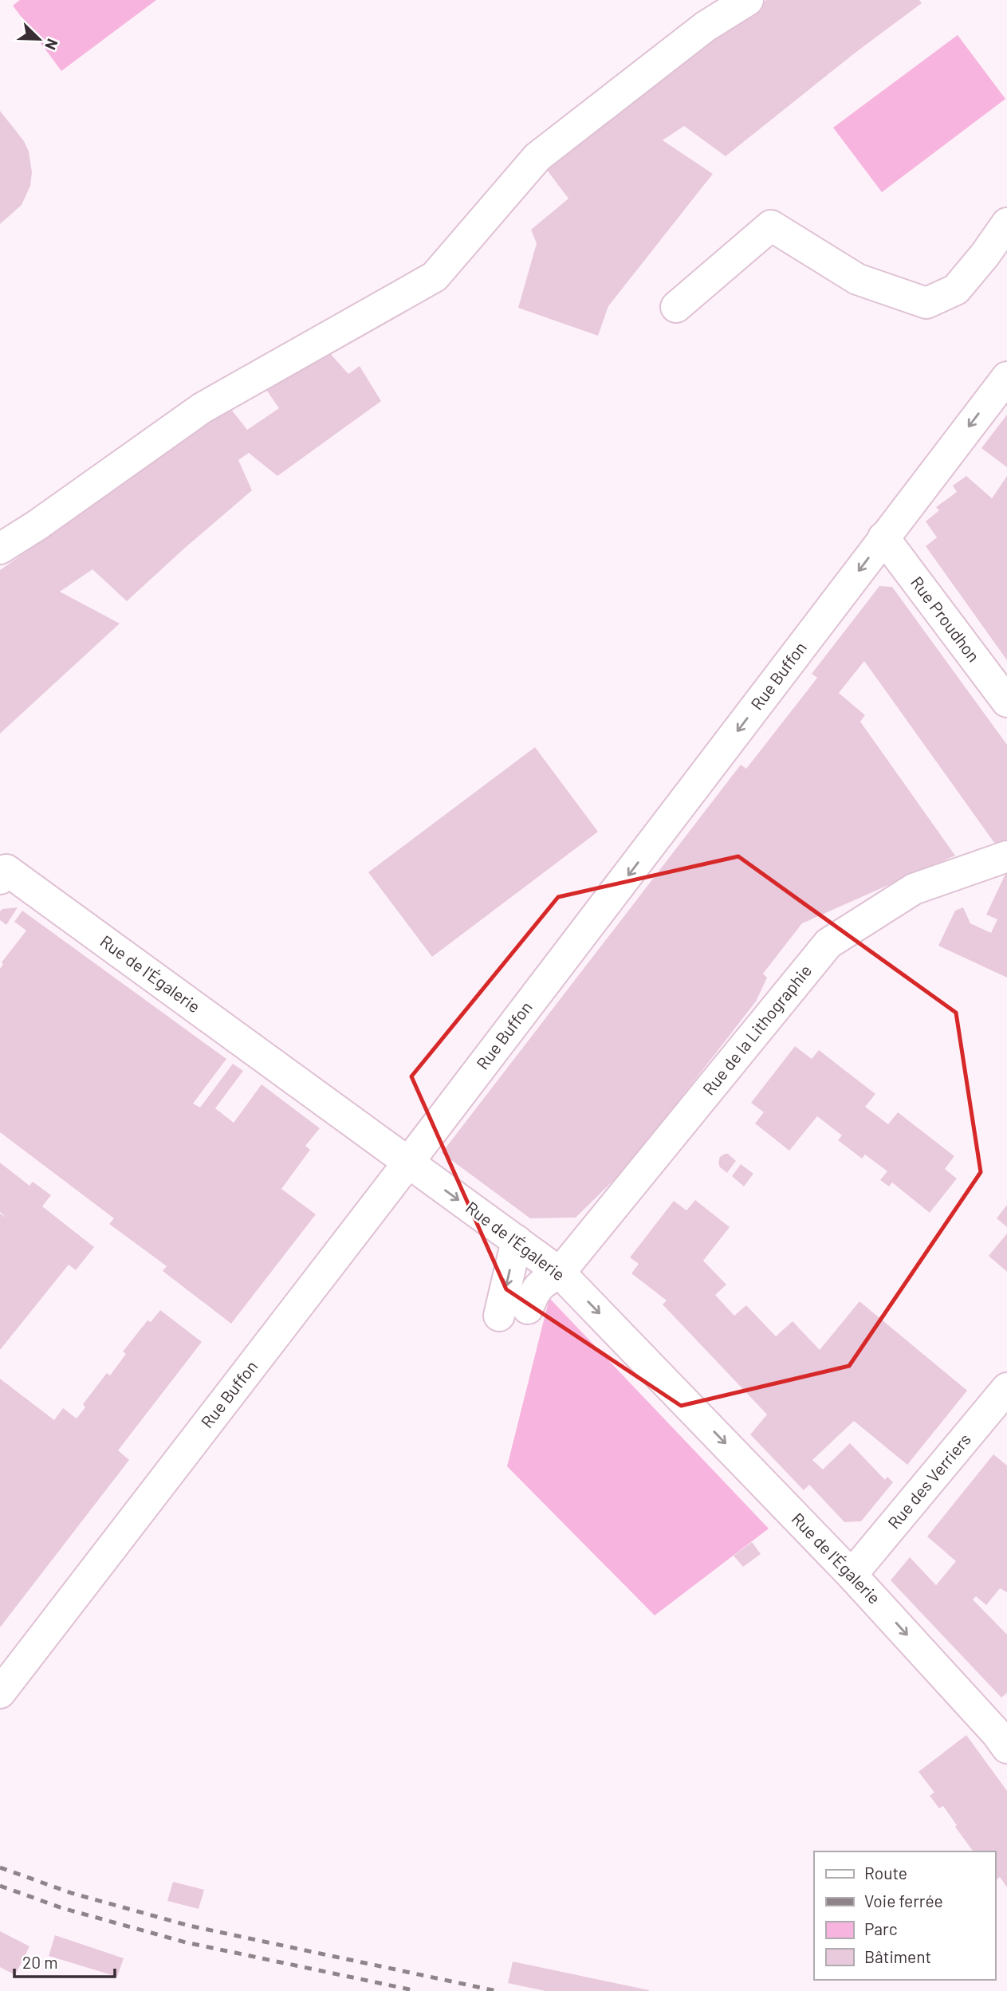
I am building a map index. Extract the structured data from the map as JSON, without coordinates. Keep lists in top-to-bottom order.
{
  "streets": {
    "street": [
      "Rue Proudhon",
      "Rue Buffon",
      "Rue de l'Égalerie",
      "Rue de la Lithographie",
      "Rue des Verriers"
    ]
  },
  "crossings": [
    ["Rue Proudhon", "Rue Buffon"],
    ["Rue Buffon", "Rue de l'Égalerie"],
    ["Rue de l'Égalerie", "Rue de la Lithographie"],
    ["Rue de l'Égalerie", "Rue des Verriers"]
  ],
  "one_way": ["Rue Buffon", "Rue de l'Égalerie"],
  "legend": [
    "Route",
    "Voie ferrée",
    "Parc",
    "Bâtiment"
  ],
  "scale_bar": "20 m",
  "north": "bottom right"
}
